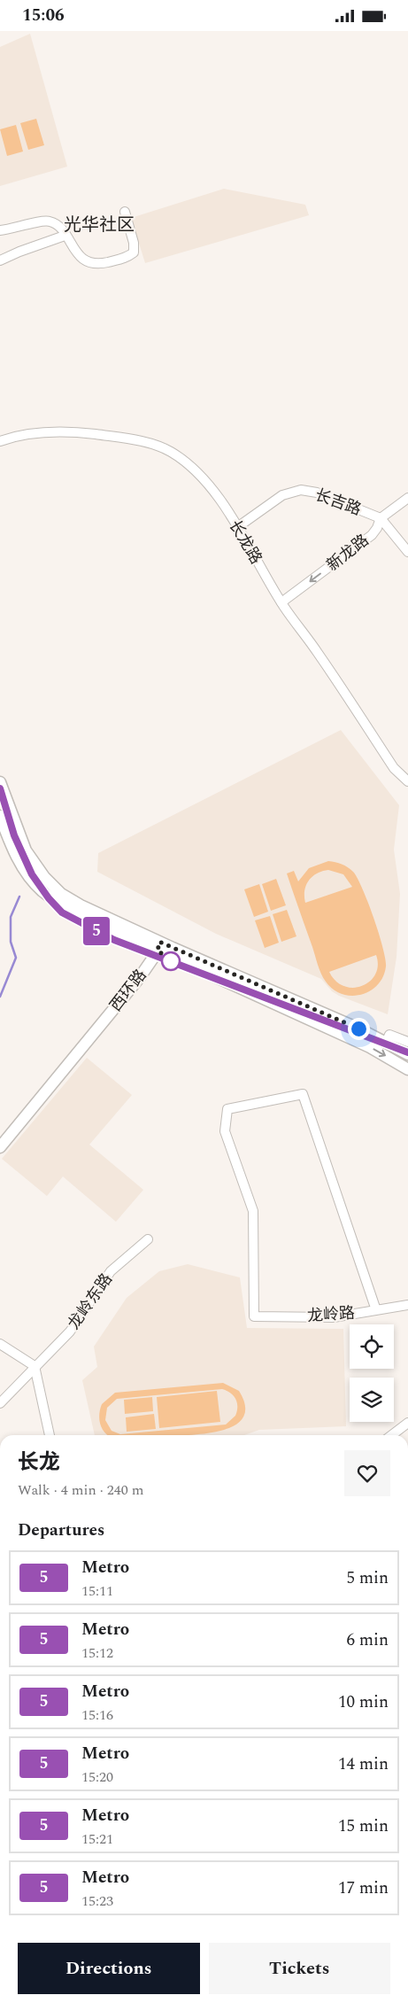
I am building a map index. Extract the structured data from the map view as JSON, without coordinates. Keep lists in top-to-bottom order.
{
  "streets": {
    "main road": ["西环路"],
    "street": [
      "长吉路",
      "长龙路",
      "新龙路",
      "龙岭东路",
      "龙岭路"
    ]
  },
  "crossings": [
    ["长吉路", "长龙路"],
    ["长吉路", "新龙路"],
    ["长龙路", "新龙路"]
  ],
  "one_way": ["新龙路"],
  "districts": ["光华社区"],
  "lines": ["metro line 5"],
  "page": {
    "status": "15:06",
    "on_map": "5",
    "heading": [
      ["长龙", "Walk · 4 min · 240 m"],
      "Departures"
    ],
    "list": [
      {
        "mark": "5",
        "name": "Metro",
        "note": "15:11",
        "value": "5 min"
      },
      {
        "mark": "5",
        "name": "Metro",
        "note": "15:12",
        "value": "6 min"
      },
      {
        "mark": "5",
        "name": "Metro",
        "note": "15:16",
        "value": "10 min"
      },
      {
        "mark": "5",
        "name": "Metro",
        "note": "15:20",
        "value": "14 min"
      },
      {
        "mark": "5",
        "name": "Metro",
        "note": "15:21",
        "value": "15 min"
      },
      {
        "mark": "5",
        "name": "Metro",
        "note": "15:23",
        "value": "17 min"
      }
    ],
    "buttons": ["Directions", "Tickets"]
  }
}
